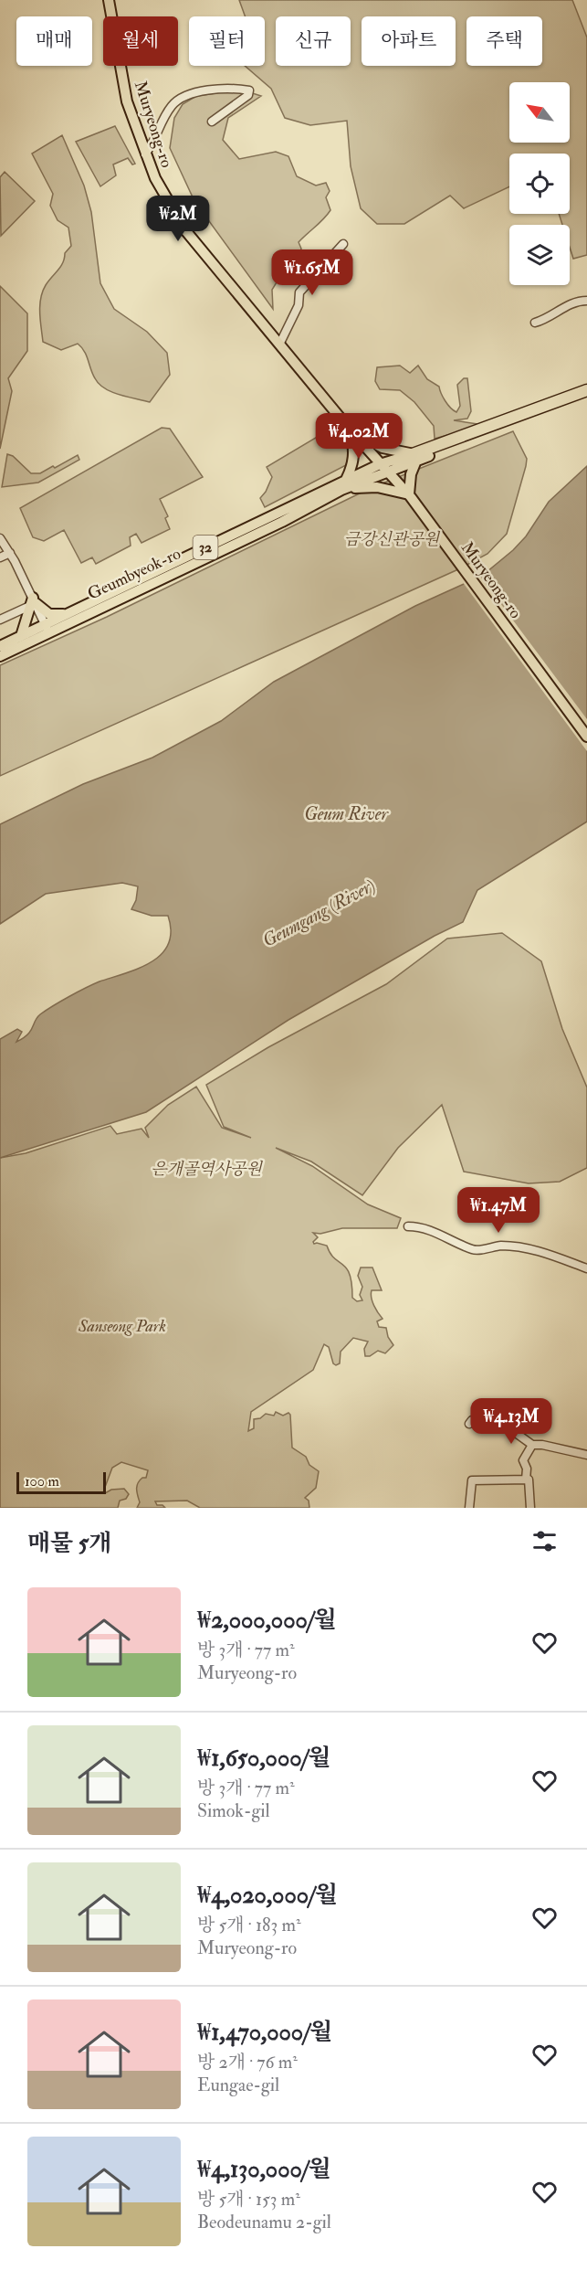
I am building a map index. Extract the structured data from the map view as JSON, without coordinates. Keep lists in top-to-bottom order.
{
  "streets": {
    "highway": ["32", "Geumbyeok-ro"],
    "main road": ["Muryeong-ro"]
  },
  "crossings": [
    ["Muryeong-ro", "Geumbyeok-ro"]
  ],
  "water": ["Geum River", "Geumgang (River)"],
  "parks": ["금강신관공원", "은개골역사공원", "Sanseong Park"],
  "scale_bar": "100 m",
  "north": "top left",
  "page": {
    "chip": [
      "매매",
      "월세",
      "필터",
      "신규",
      "아파트",
      "주택"
    ],
    "price": [
      "₩2M",
      "₩1.65M",
      "₩4.02M",
      "₩1.47M",
      "₩4.13M"
    ],
    "scale": "100 m",
    "heading": "매물 5개",
    "list": [
      {
        "name": "₩2,000,000/월",
        "note": "방 3개 · 77 m² · Muryeong-ro"
      },
      {
        "name": "₩1,650,000/월",
        "note": "방 3개 · 77 m² · Simok-gil"
      },
      {
        "name": "₩4,020,000/월",
        "note": "방 5개 · 183 m² · Muryeong-ro"
      },
      {
        "name": "₩1,470,000/월",
        "note": "방 2개 · 76 m² · Eungae-gil"
      },
      {
        "name": "₩4,130,000/월",
        "note": "방 5개 · 153 m² · Beodeunamu 2-gil"
      }
    ]
  }
}
